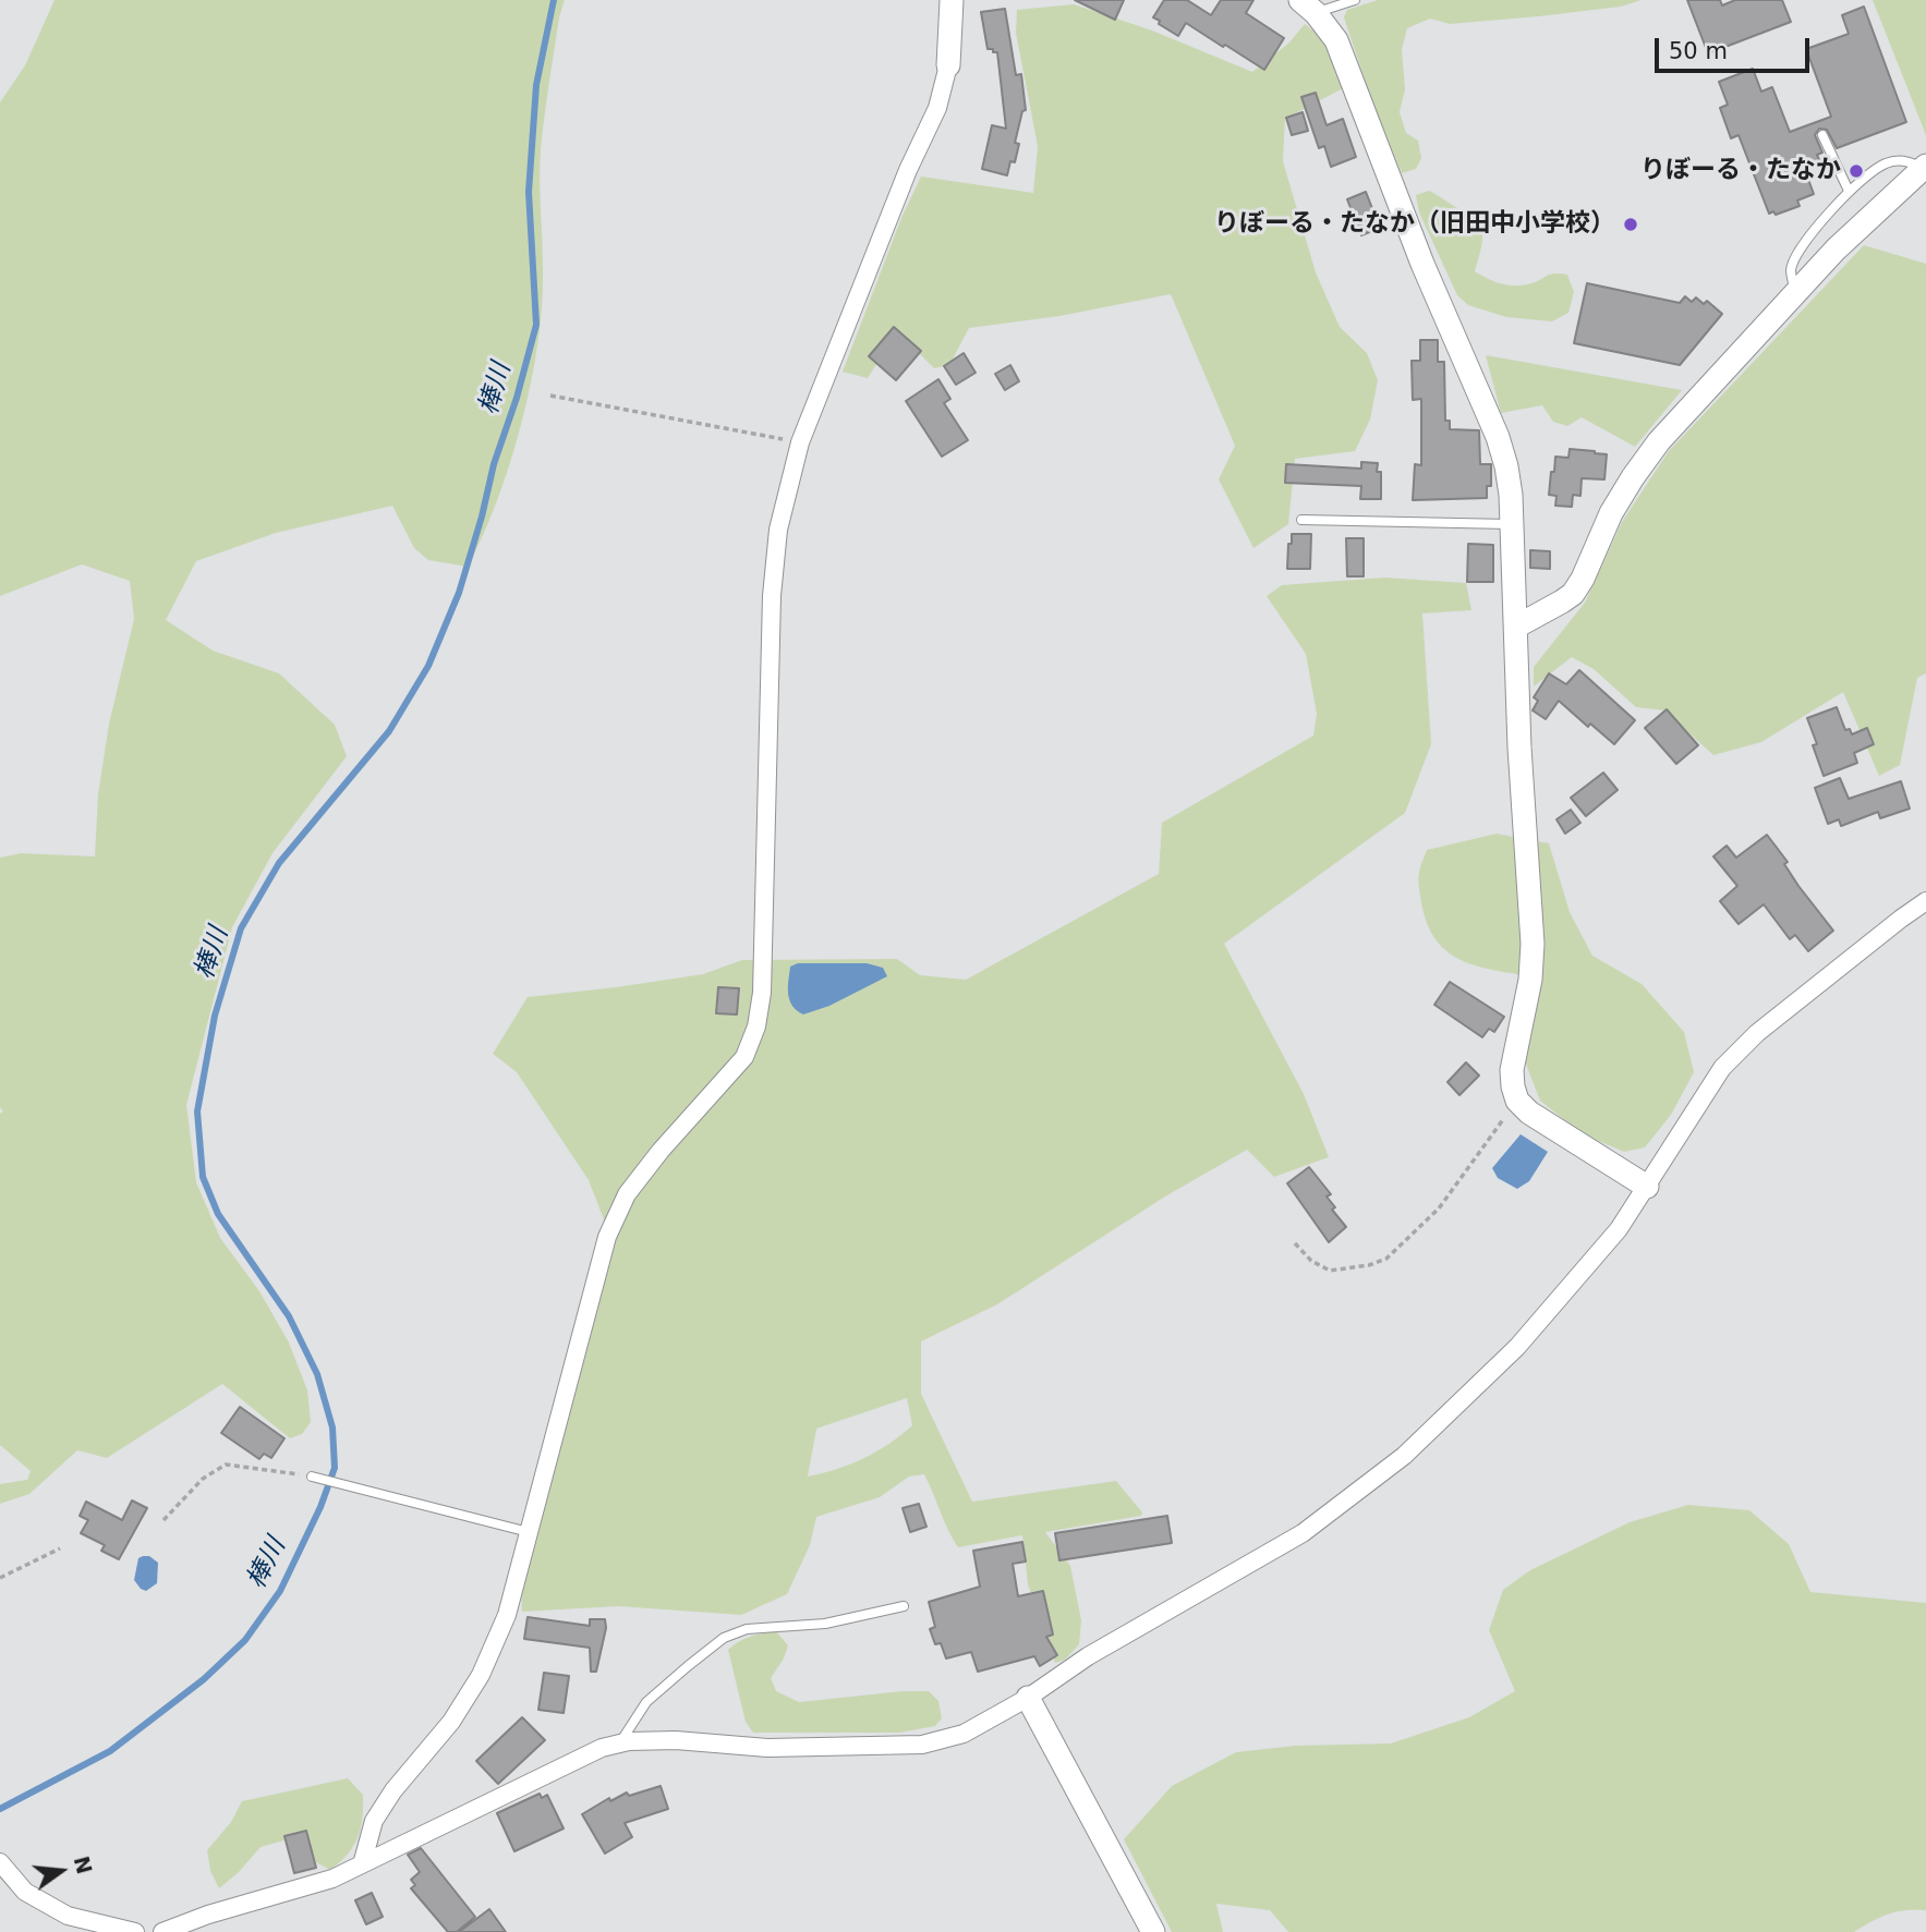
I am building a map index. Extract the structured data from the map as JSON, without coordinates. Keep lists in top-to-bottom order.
{
  "water": ["棒川"],
  "places": ["りぼーる・たなか", "りぼーる・たなか（旧田中小学校）"],
  "scale_bar": "50 m",
  "north": "right"
}
